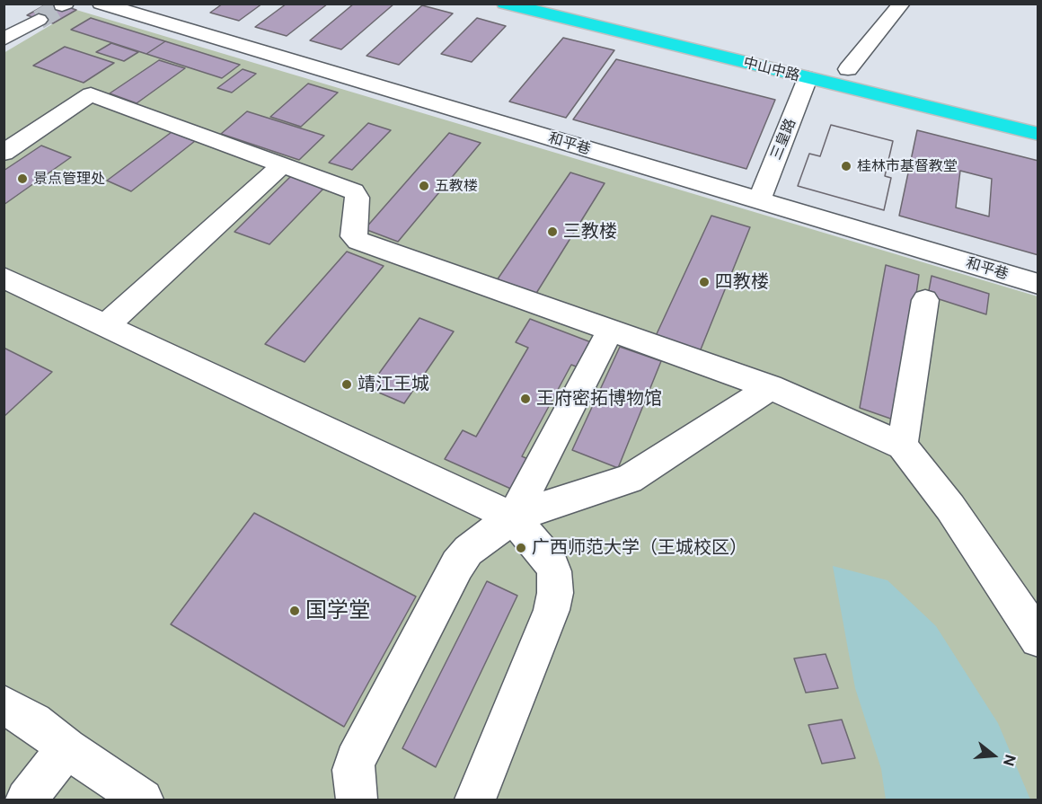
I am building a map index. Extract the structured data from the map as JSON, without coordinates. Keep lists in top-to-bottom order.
{
  "streets": {
    "highway": ["中山中路"],
    "street": ["三皇路", "和平巷"]
  },
  "crossings": [
    ["中山中路", "三皇路"],
    ["三皇路", "和平巷"]
  ],
  "places": [
    "桂林市基督教堂",
    "景点管理处",
    "五教楼",
    "三教楼",
    "四教楼",
    "靖江王城",
    "王府密拓博物馆",
    "广西师范大学（王城校区）",
    "国学堂"
  ],
  "north": "right"
}
